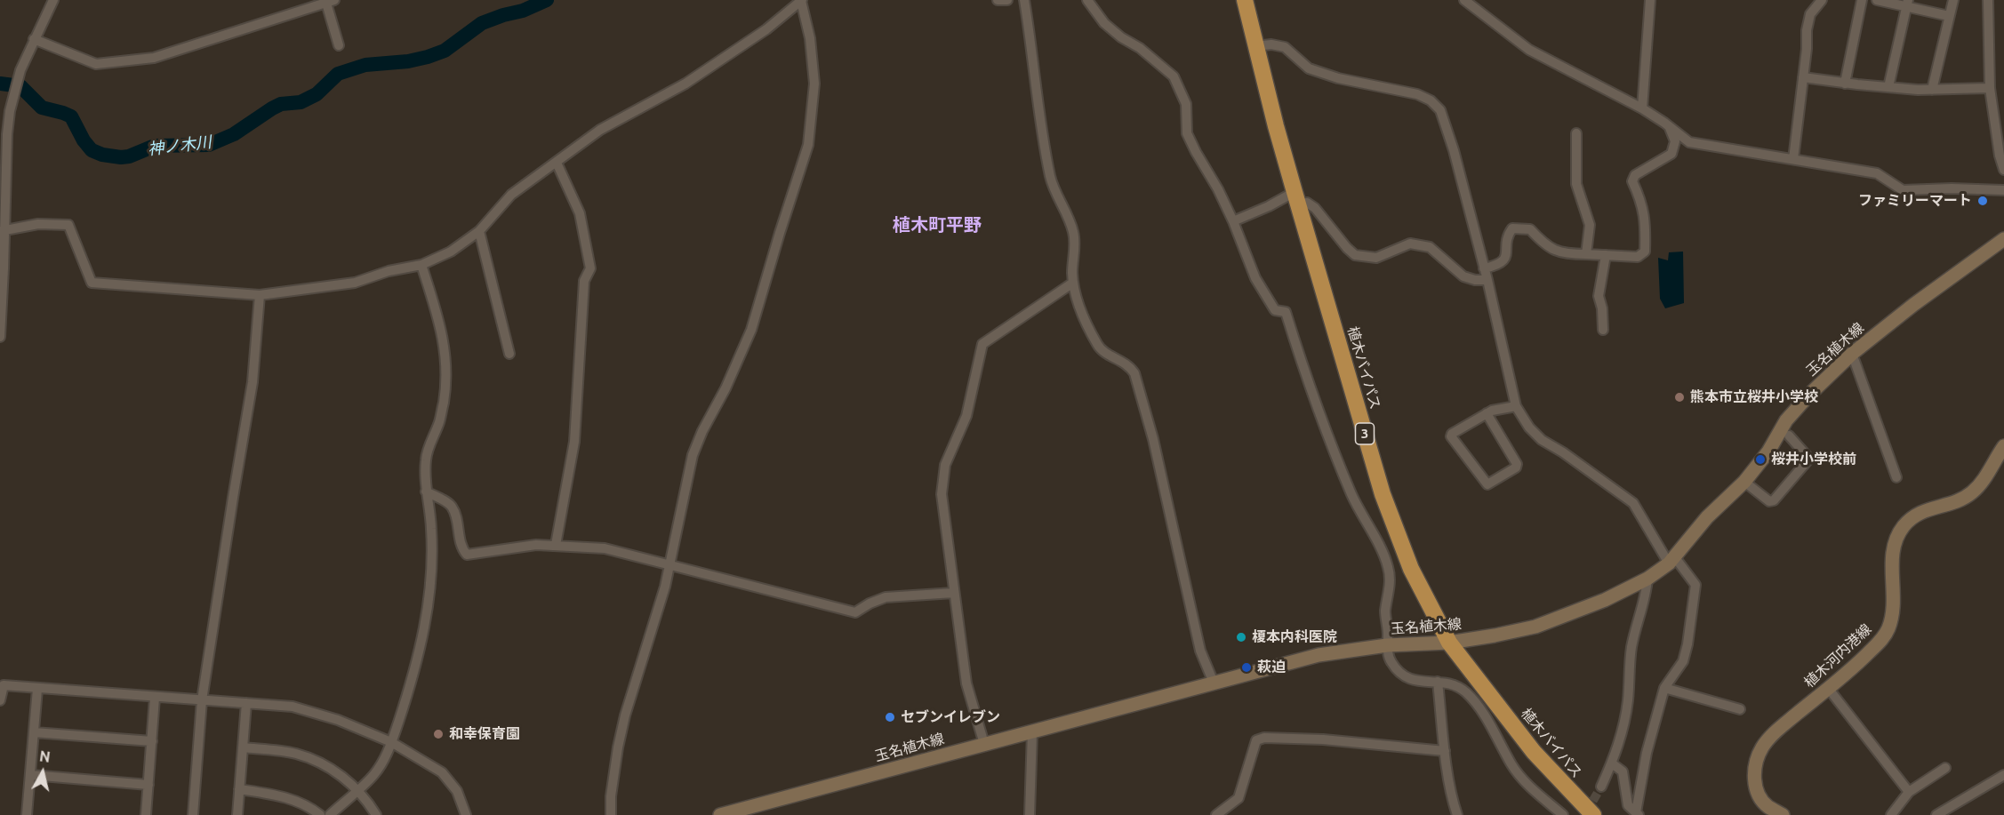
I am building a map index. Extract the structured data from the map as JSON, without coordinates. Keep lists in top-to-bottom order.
{
  "streets": {
    "highway": ["植木バイパス", "3"],
    "main road": ["玉名植木線", "植木河内港線"]
  },
  "crossings": [
    ["玉名植木線", "植木バイパス"]
  ],
  "districts": ["植木町平野"],
  "water": ["神ノ木川"],
  "places": [
    "ファミリーマート",
    "熊本市立桜井小学校",
    "桜井小学校前",
    "榎本内科医院",
    "萩迫",
    "セブンイレブン",
    "和幸保育園"
  ],
  "north": "top"
}
